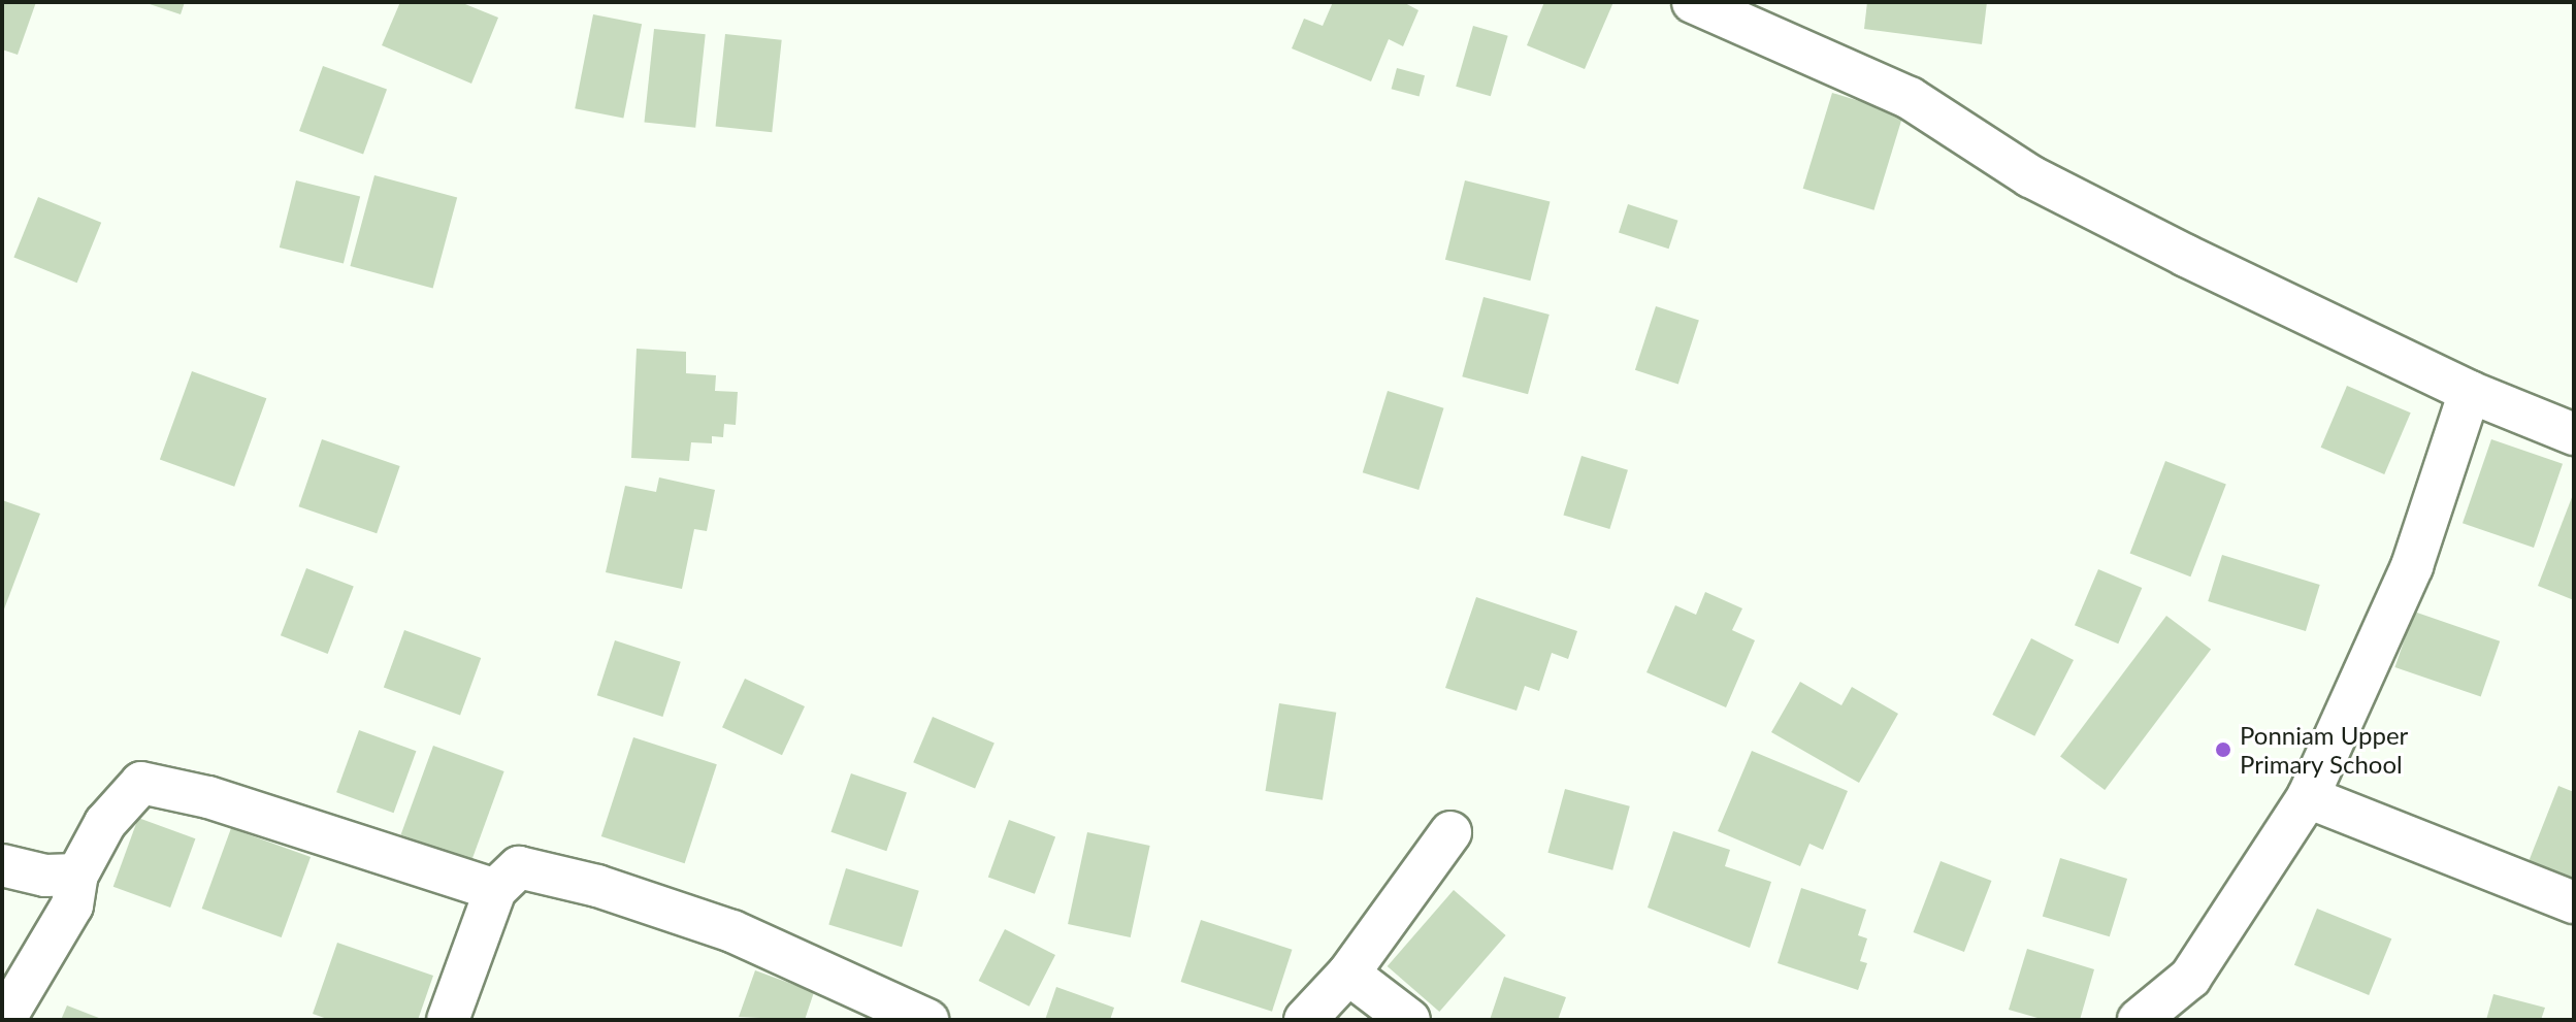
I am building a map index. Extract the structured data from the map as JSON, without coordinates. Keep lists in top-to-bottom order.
{
  "places": ["Ponniam Upper Primary School"]
}
